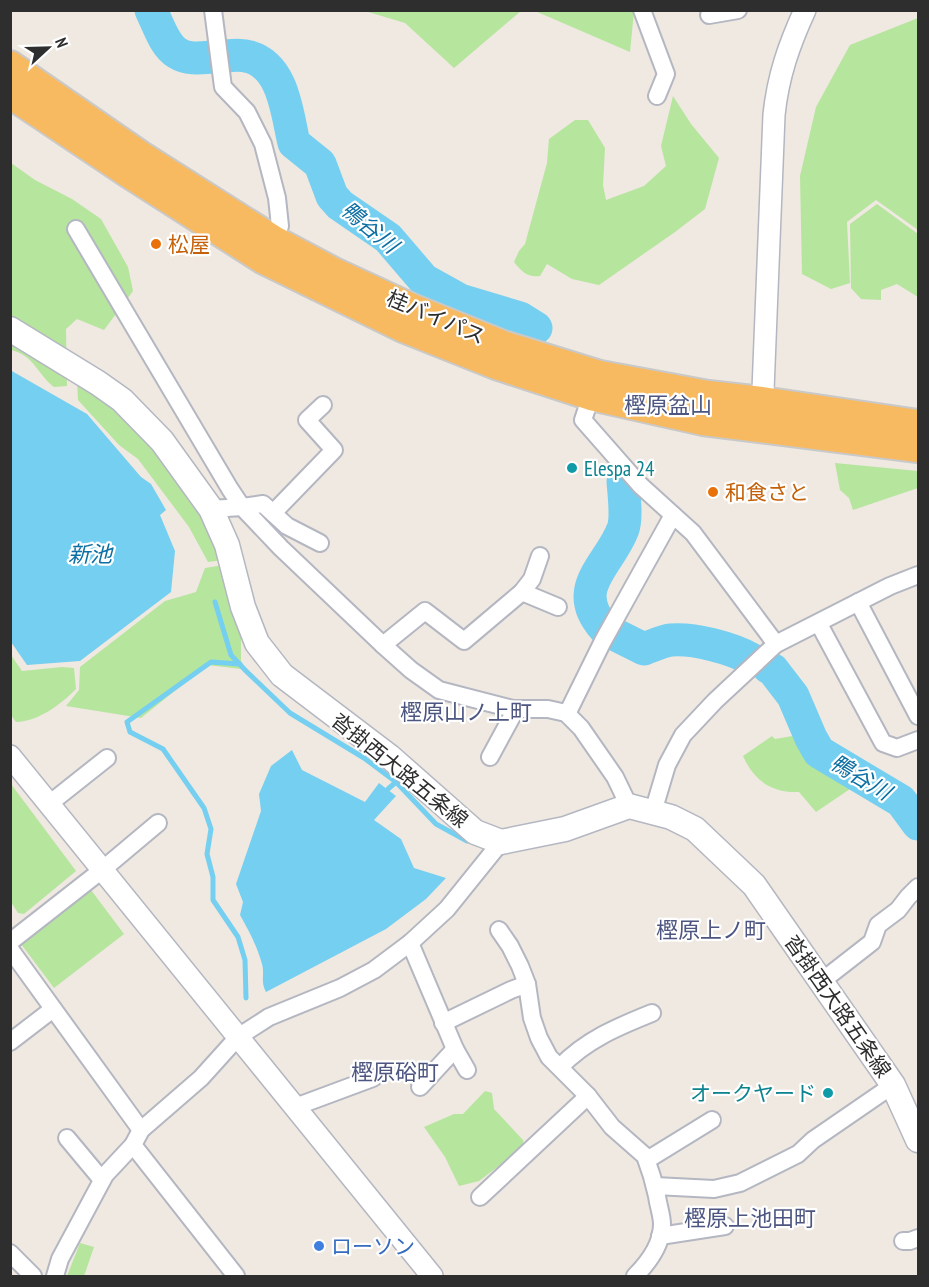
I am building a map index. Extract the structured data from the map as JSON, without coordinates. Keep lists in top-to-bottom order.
{
  "streets": {
    "highway": ["桂バイパス"],
    "main road": ["沓掛西大路五条線"]
  },
  "districts": [
    "樫原盆山",
    "樫原山ノ上町",
    "樫原上ノ町",
    "樫原硲町",
    "樫原上池田町"
  ],
  "water": ["鴨谷川", "新池"],
  "places": [
    "松屋",
    "Elespa 24",
    "和食さと",
    "オークヤード",
    "ローソン"
  ],
  "north": "right"
}
